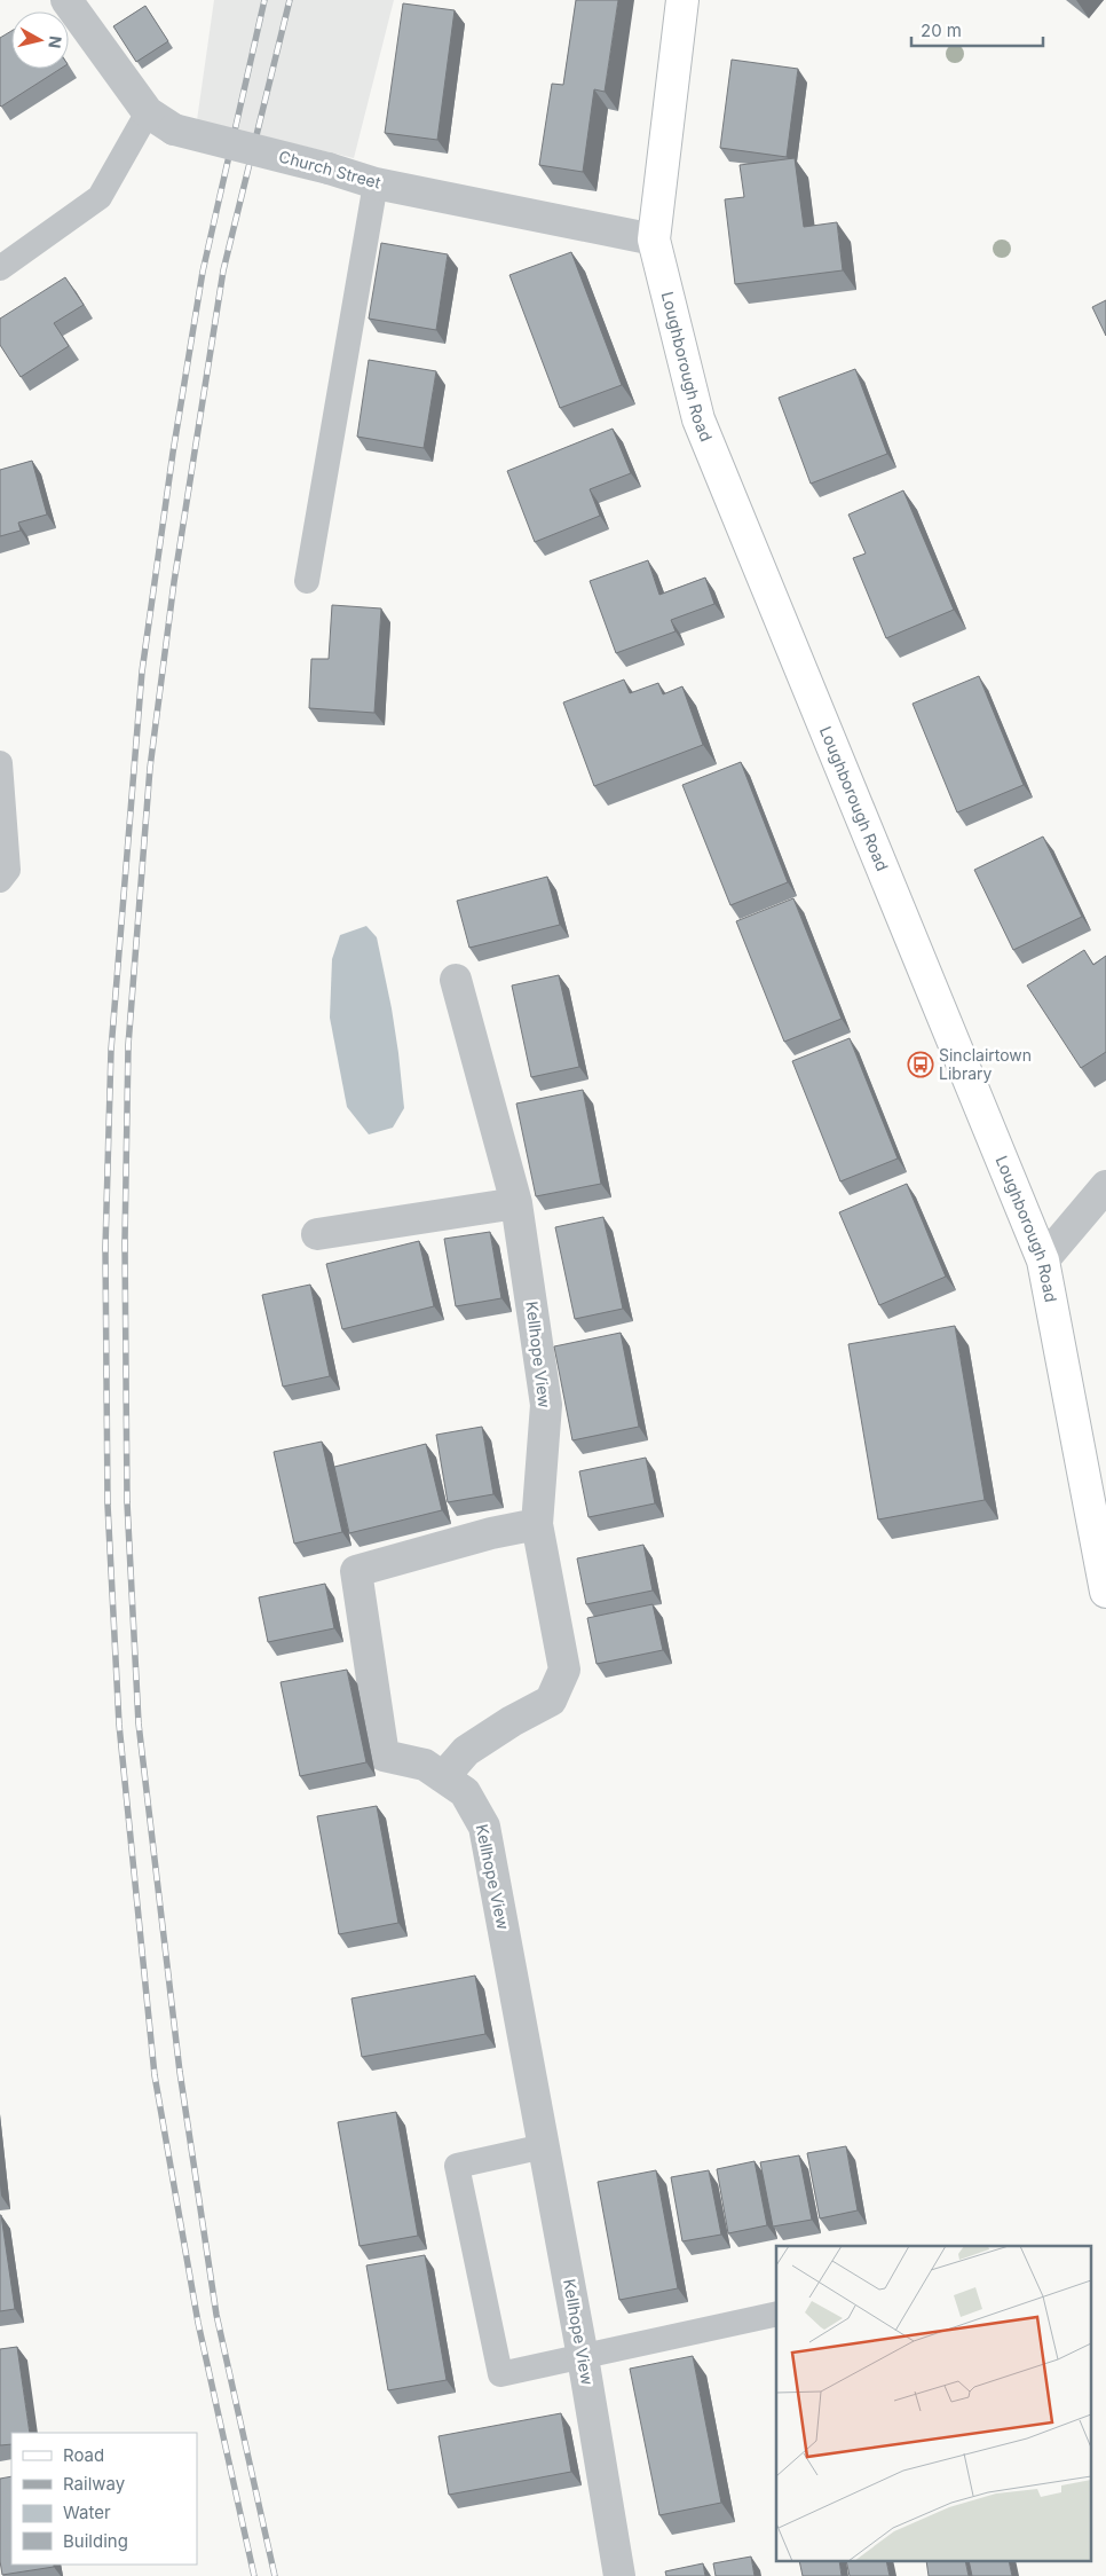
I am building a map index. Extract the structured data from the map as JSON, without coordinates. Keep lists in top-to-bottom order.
{
  "streets": {
    "street": ["Church Street", "Loughborough Road", "Kellhope View"]
  },
  "crossings": [
    ["Church Street", "Loughborough Road"]
  ],
  "places": {
    "bus stop": ["Sinclairtown Library"]
  },
  "legend": [
    "Road",
    "Railway",
    "Water",
    "Building"
  ],
  "scale_bar": "20 m",
  "north": "right"
}
